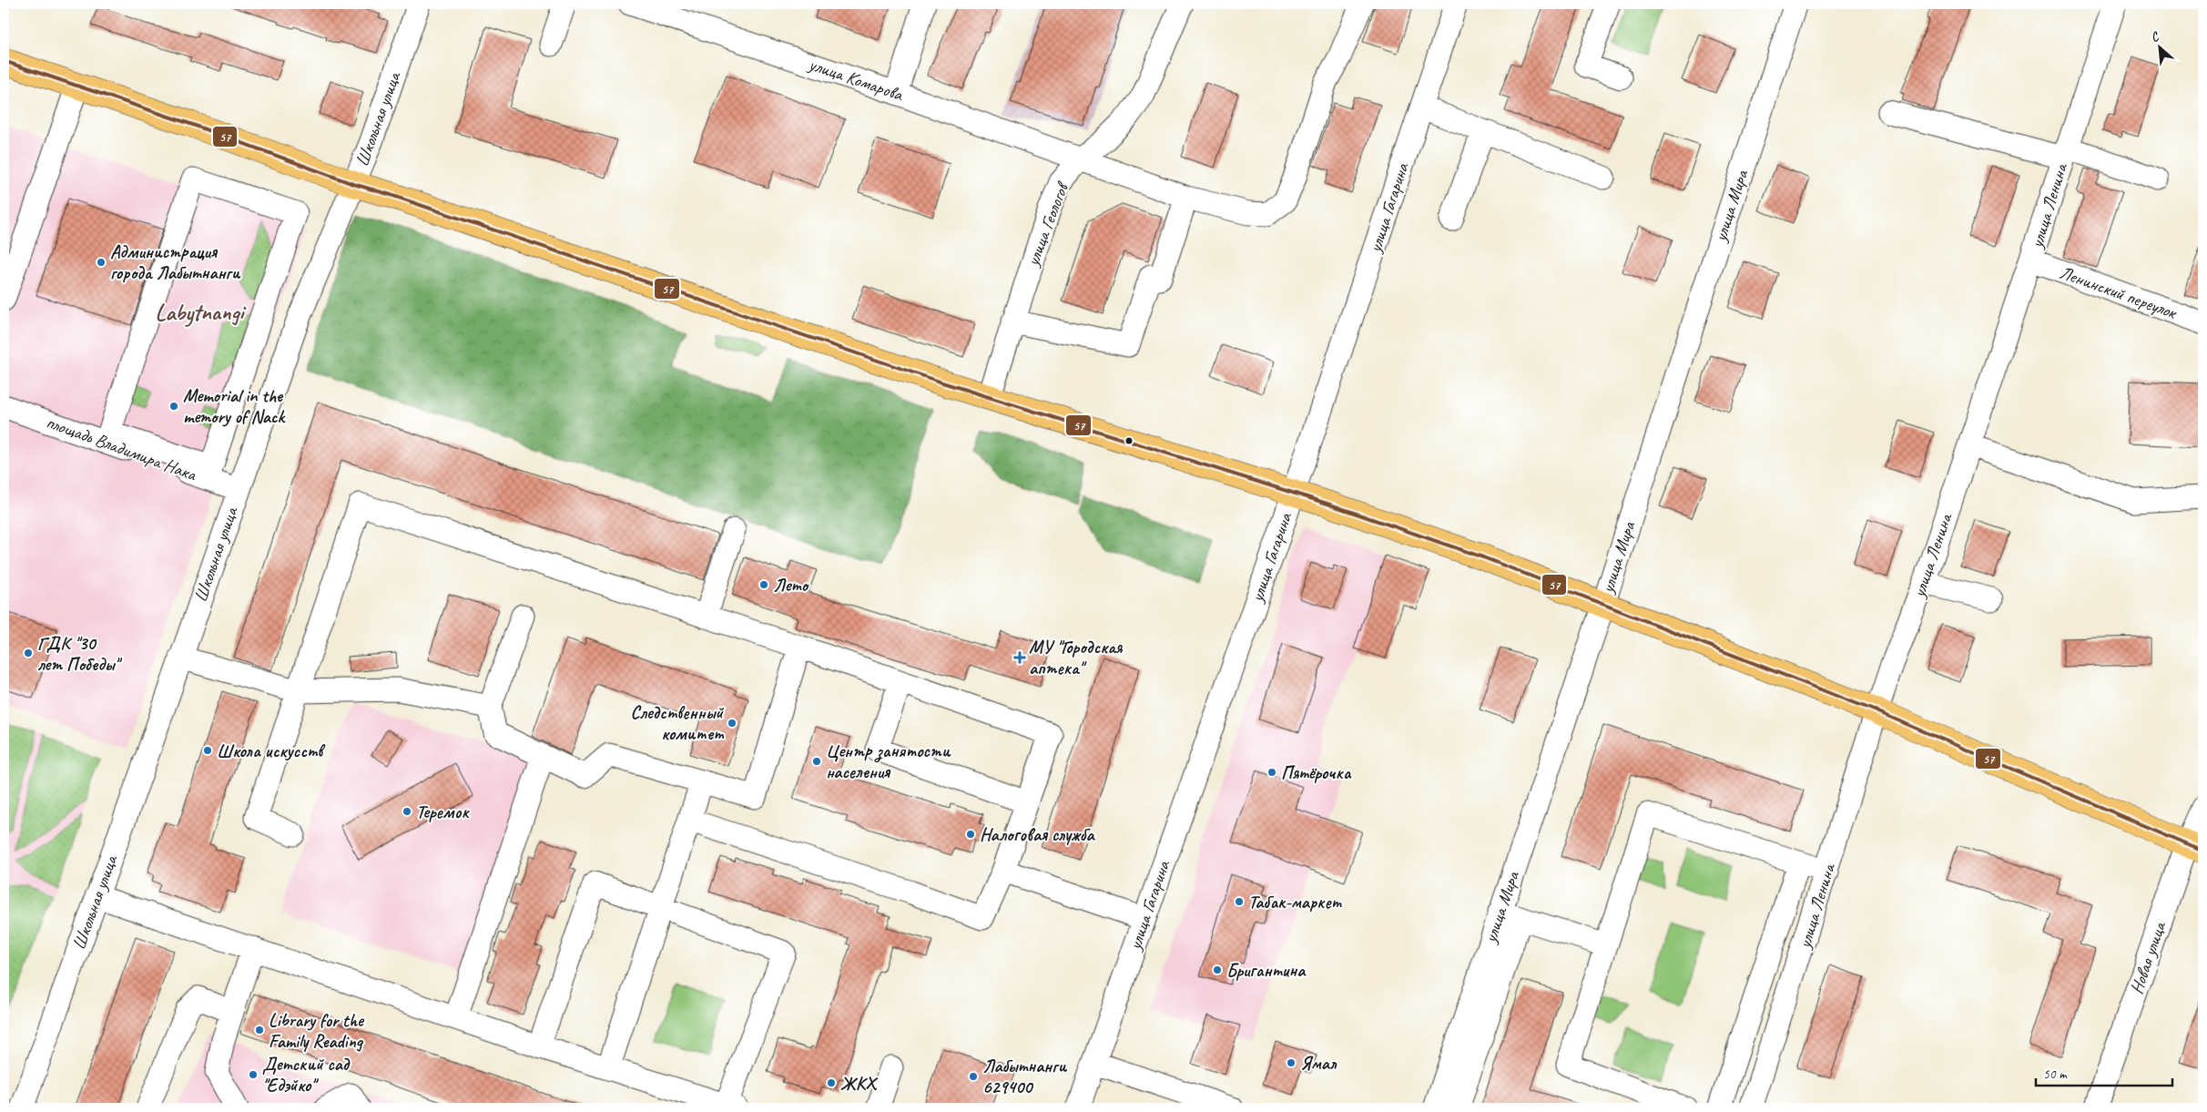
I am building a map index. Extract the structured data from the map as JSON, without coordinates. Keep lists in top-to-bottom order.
{
  "streets": {
    "street": [
      "улица Комарова",
      "Школьная улица",
      "улица Мира",
      "улица Ленина",
      "улица Гагарина",
      "улица Геологов",
      "Ленинский переулок",
      "площадь Владимира Нака",
      "Новая улица"
    ]
  },
  "crossings": [
    ["улица Комарова", "улица Геологов"],
    ["Школьная улица", "площадь Владимира Нака"],
    ["улица Ленина", "Ленинский переулок"]
  ],
  "districts": ["Labytnangi"],
  "places": {
    "other": [
      "Администрация города Лабытнанги",
      "Memorial in the memory of Nack",
      "Лето",
      "ГДК \"30 лет Победы\"",
      "Следственный комитет",
      "Школа искусств",
      "Центр занятости населения",
      "Пятёрочка",
      "Теремок",
      "Налоговая служба",
      "Табак-маркет",
      "Бригантина",
      "Library for the Family Reading",
      "Ямал",
      "Детский сад \"Едэйко\"",
      "Лабытнанги 629400",
      "ЖКХ"
    ],
    "health": ["МУ \"Городская аптека\""]
  },
  "lines": ["transit line 57"],
  "scale_bar": "50 m",
  "north": "top left"
}
